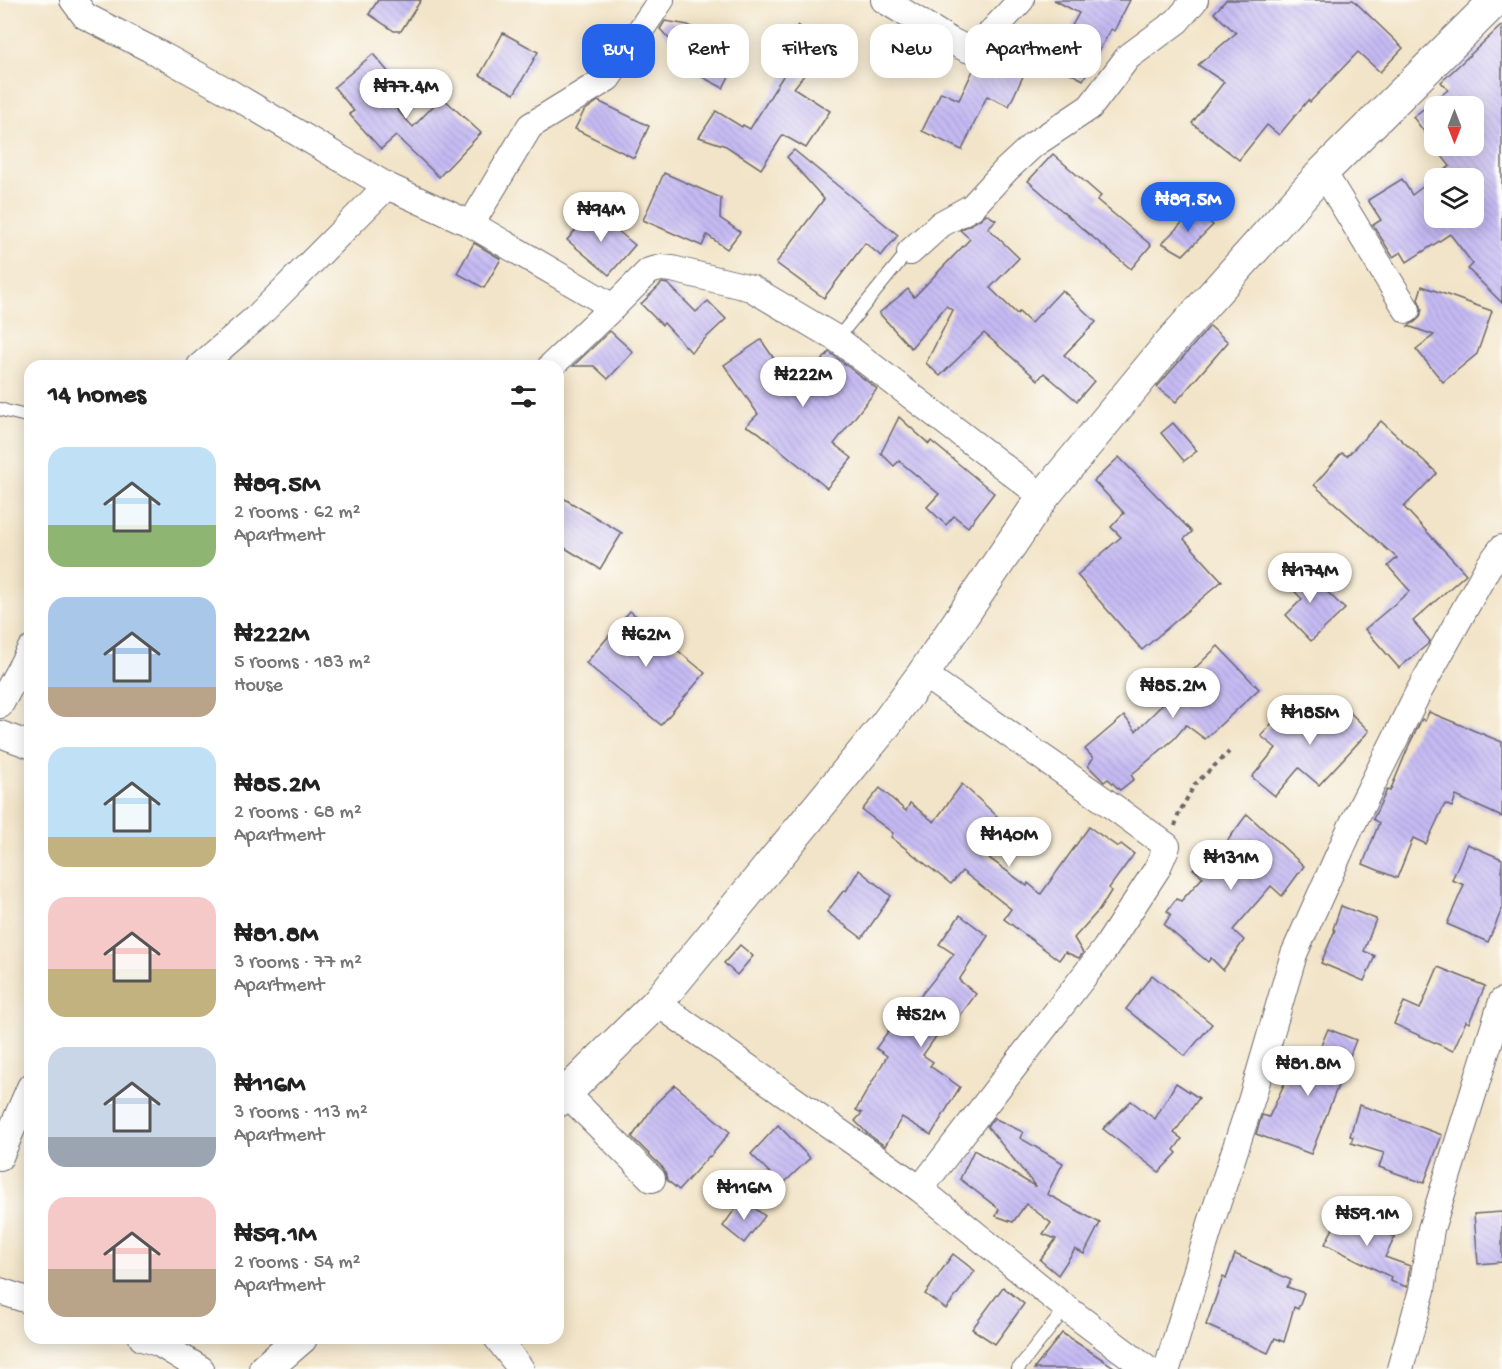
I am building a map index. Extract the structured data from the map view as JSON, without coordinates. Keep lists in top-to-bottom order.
{
  "north": "bottom",
  "page": {
    "chip": [
      "Buy",
      "Rent",
      "Filters",
      "New",
      "Apartment"
    ],
    "price": [
      "₦77.4M",
      "₦89.5M",
      "₦94M",
      "₦222M",
      "₦174M",
      "₦62M",
      "₦85.2M",
      "₦185M",
      "₦140M",
      "₦131M",
      "₦52M",
      "₦81.8M",
      "₦116M",
      "₦59.1M"
    ],
    "heading": "14 homes",
    "list": [
      {
        "name": "₦89.5M",
        "note": "2 rooms · 62 m² · Apartment"
      },
      {
        "name": "₦222M",
        "note": "5 rooms · 183 m² · House"
      },
      {
        "name": "₦85.2M",
        "note": "2 rooms · 68 m² · Apartment"
      },
      {
        "name": "₦81.8M",
        "note": "3 rooms · 77 m² · Apartment"
      },
      {
        "name": "₦116M",
        "note": "3 rooms · 113 m² · Apartment"
      },
      {
        "name": "₦59.1M",
        "note": "2 rooms · 54 m² · Apartment"
      }
    ]
  }
}
